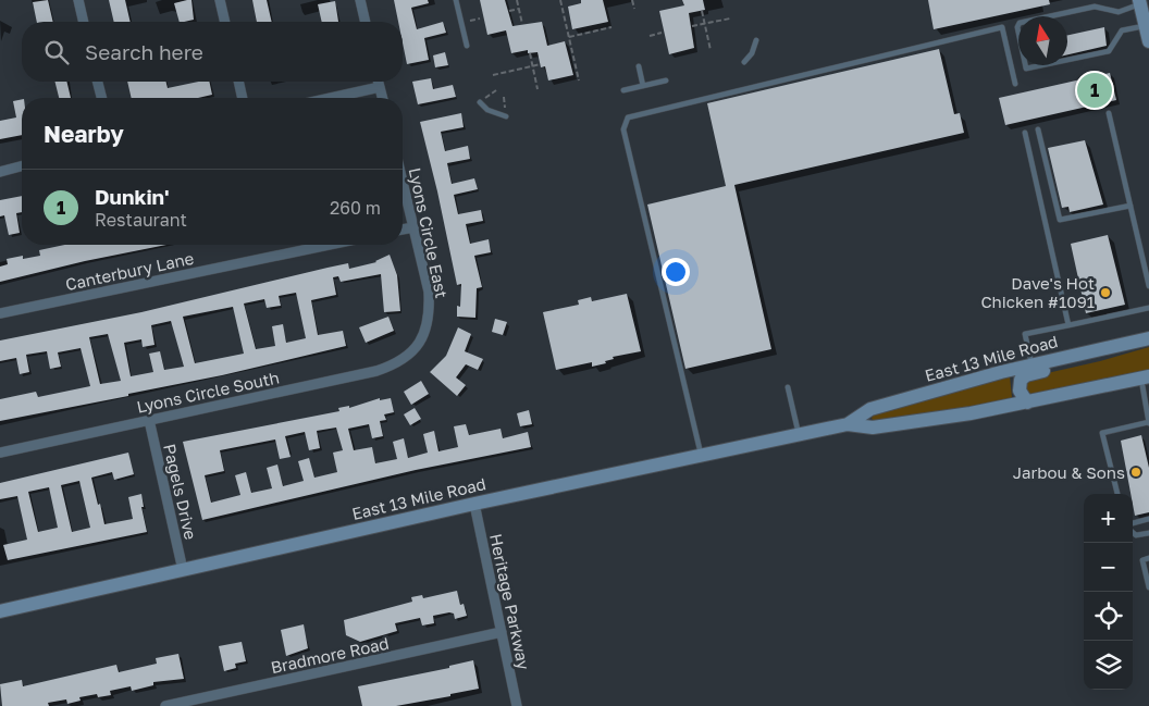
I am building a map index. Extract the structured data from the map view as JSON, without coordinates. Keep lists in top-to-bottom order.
{
  "streets": {
    "main road": ["East 13 Mile Road"],
    "street": [
      "Lyons Circle East",
      "Canterbury Lane",
      "Lyons Circle South",
      "Pagels Drive",
      "Heritage Parkway",
      "Bradmore Road"
    ]
  },
  "crossings": [
    ["Lyons Circle East", "Lyons Circle South"],
    ["East 13 Mile Road", "Pagels Drive"],
    ["East 13 Mile Road", "Heritage Parkway"],
    ["Lyons Circle South", "Pagels Drive"],
    ["Heritage Parkway", "Bradmore Road"]
  ],
  "places": ["Dave's Hot Chicken #1091", "Jarbou & Sons"],
  "north": "top",
  "page": {
    "search": "Search here",
    "pins": "1",
    "heading": "Nearby",
    "list": [
      {
        "mark": "1",
        "name": "Dunkin'",
        "note": "Restaurant",
        "value": "260 m"
      }
    ],
    "map_buttons": ["+", "−"]
  }
}
